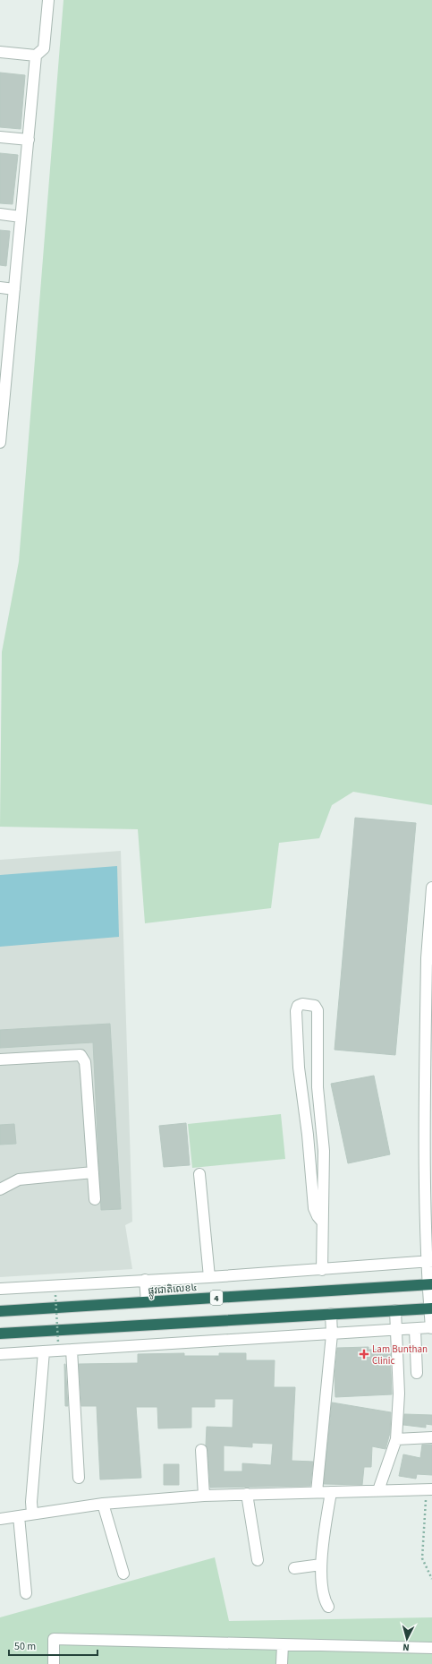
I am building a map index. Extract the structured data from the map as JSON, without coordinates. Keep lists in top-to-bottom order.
{
  "streets": {
    "highway": ["ផ្លូវជាតិលេខ៤", "4"]
  },
  "places": {
    "health": ["Lam Bunthan Clinic"]
  },
  "scale_bar": "50 m",
  "north": "bottom"
}
